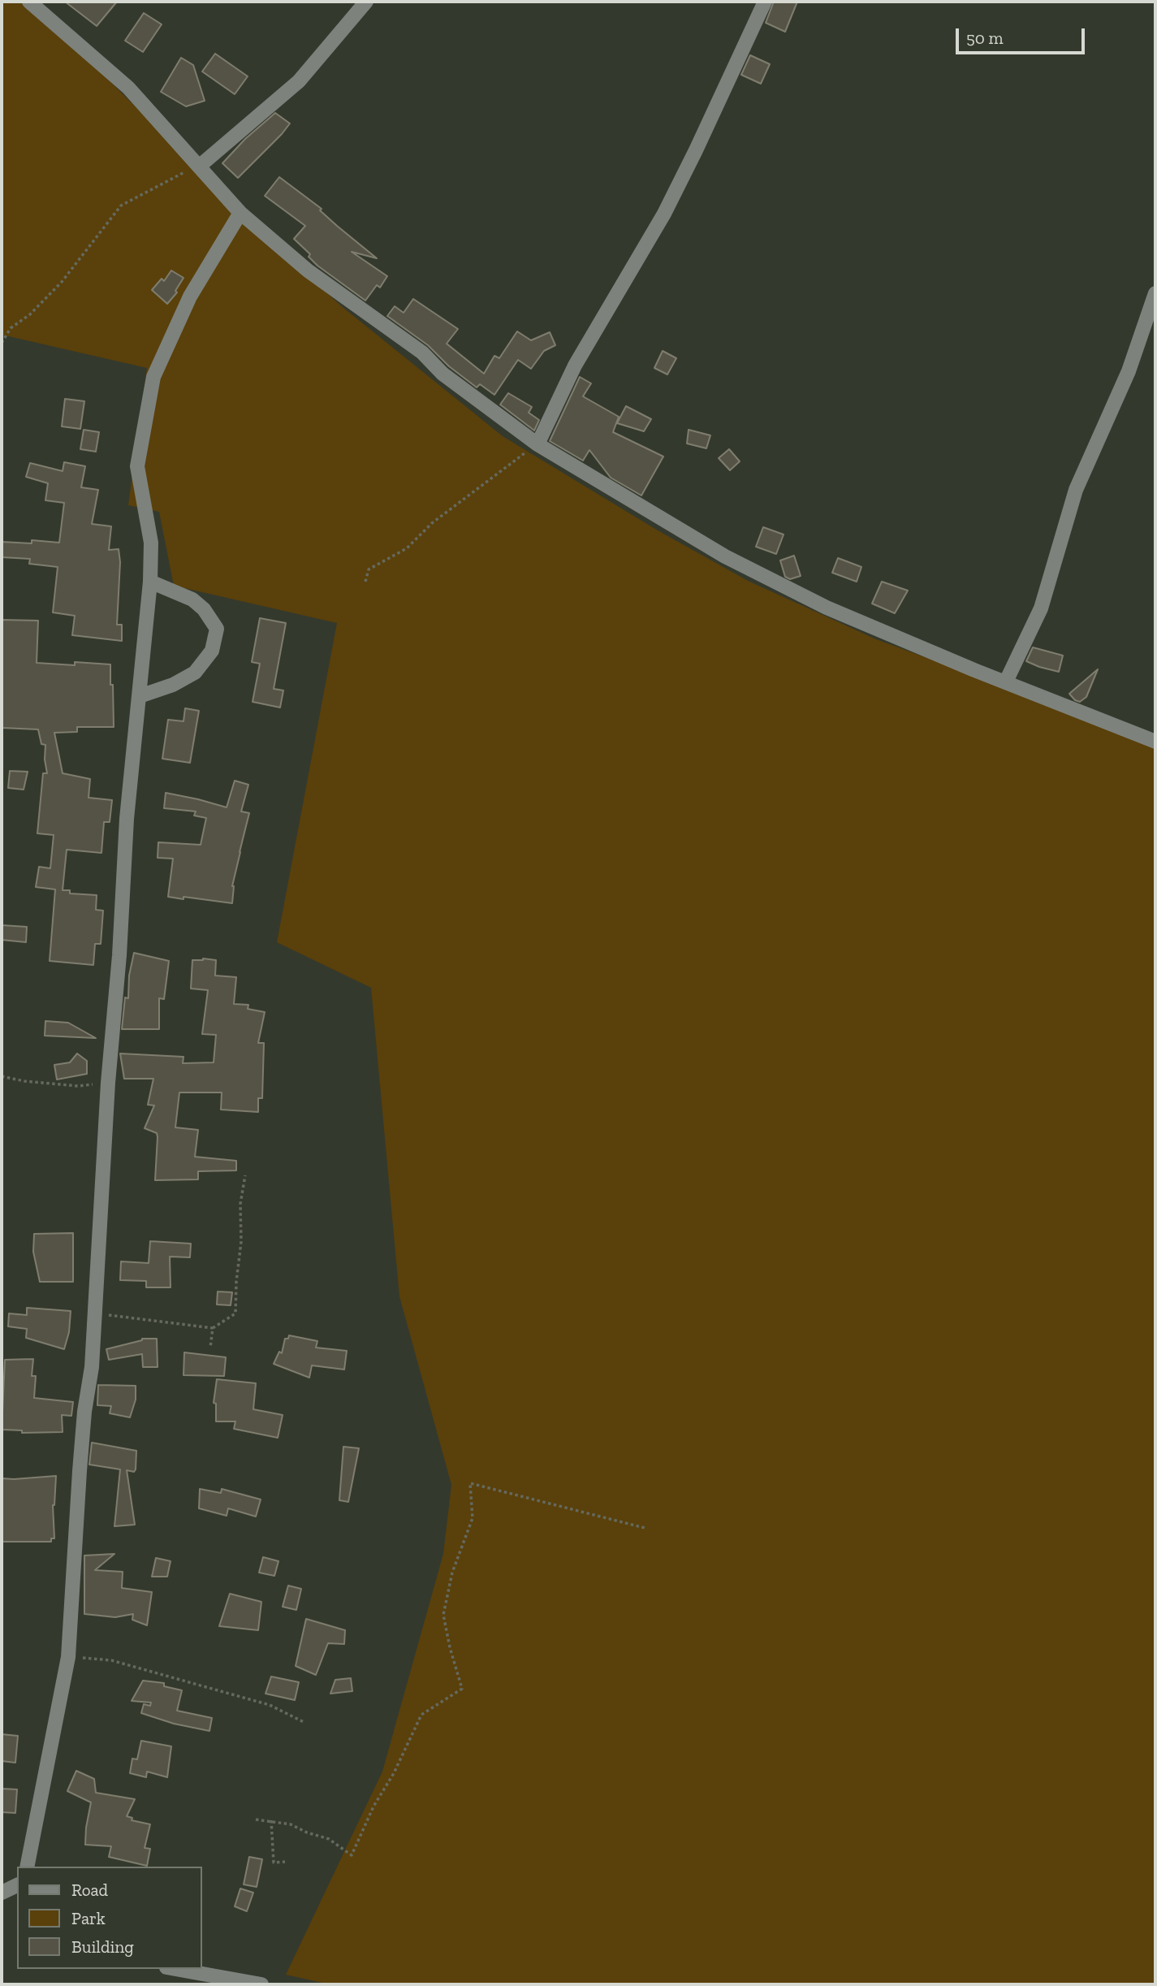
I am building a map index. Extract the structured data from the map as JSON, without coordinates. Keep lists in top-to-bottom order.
{
  "legend": ["Road", "Park", "Building"],
  "scale_bar": "50 m"
}
